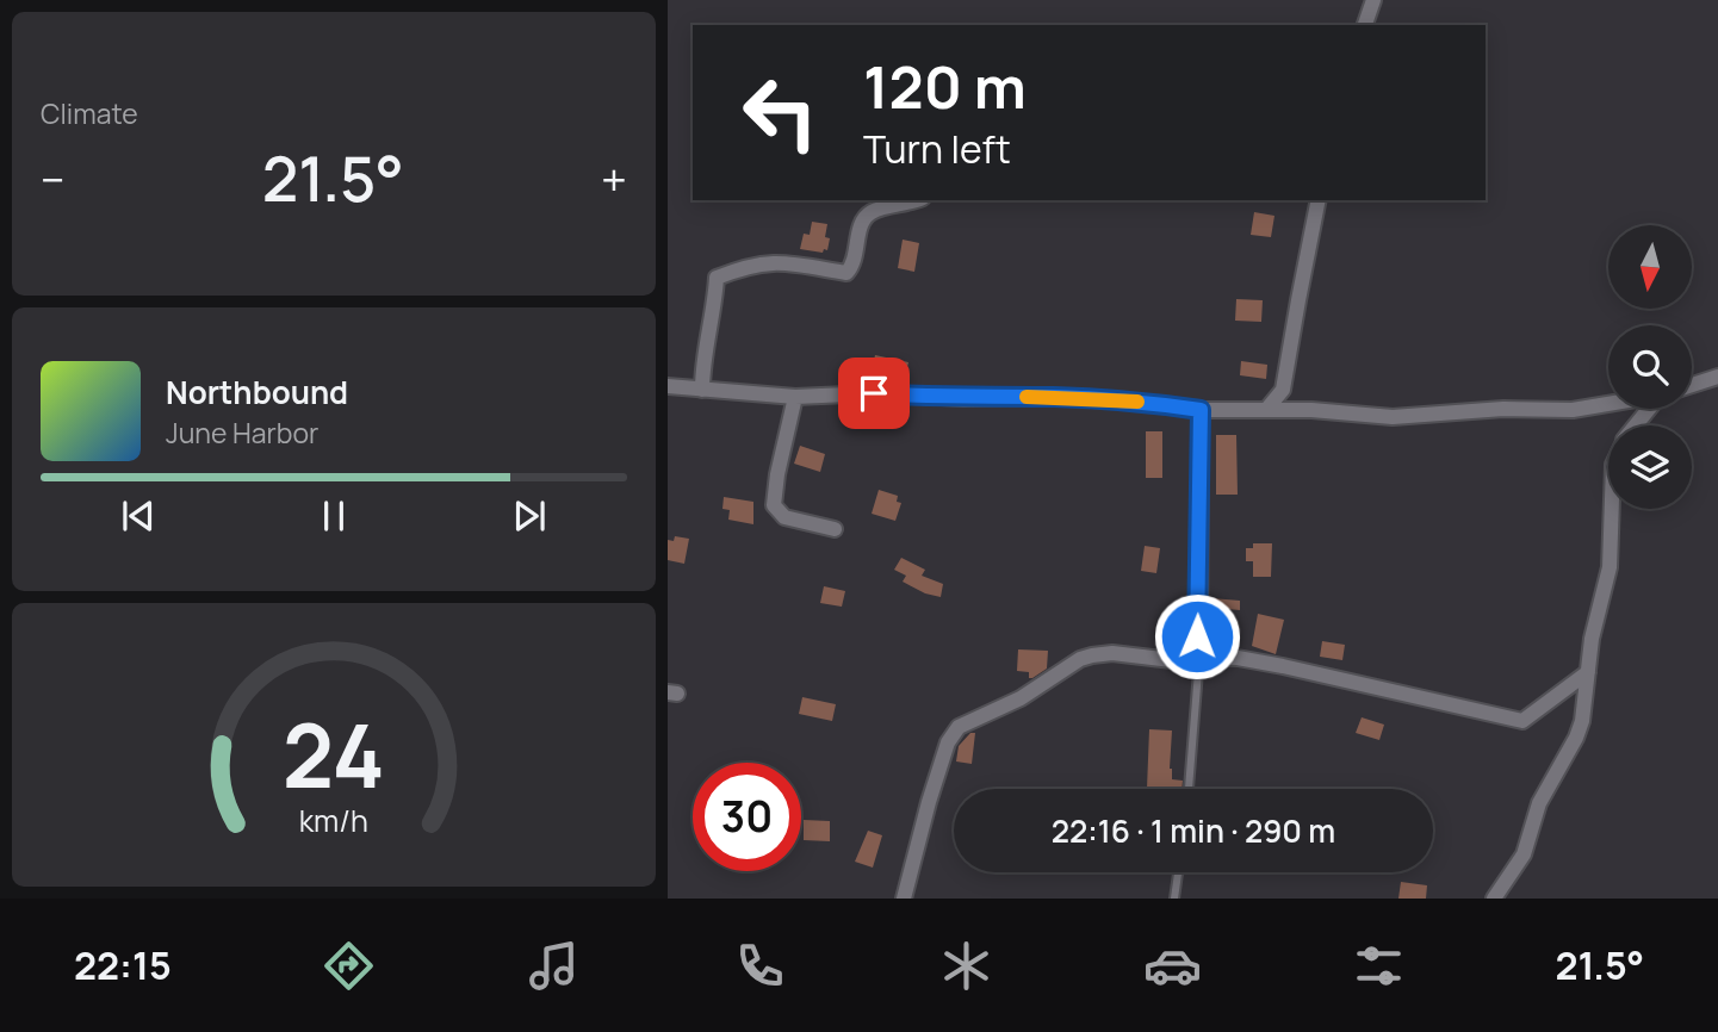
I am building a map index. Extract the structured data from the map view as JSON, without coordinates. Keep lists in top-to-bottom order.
{
  "north": "bottom",
  "page": {
    "tile": "Climate",
    "turn": ["120 m", "Turn left"],
    "heat": ["−", "21.5°", "+"],
    "song": ["Northbound", "June Harbor"],
    "limit": "30",
    "trip": "22:16 · 1 min · 290 m",
    "tabs": ["22:15", "21.5°"],
    "gauge": ["24", "km/h"]
  }
}
